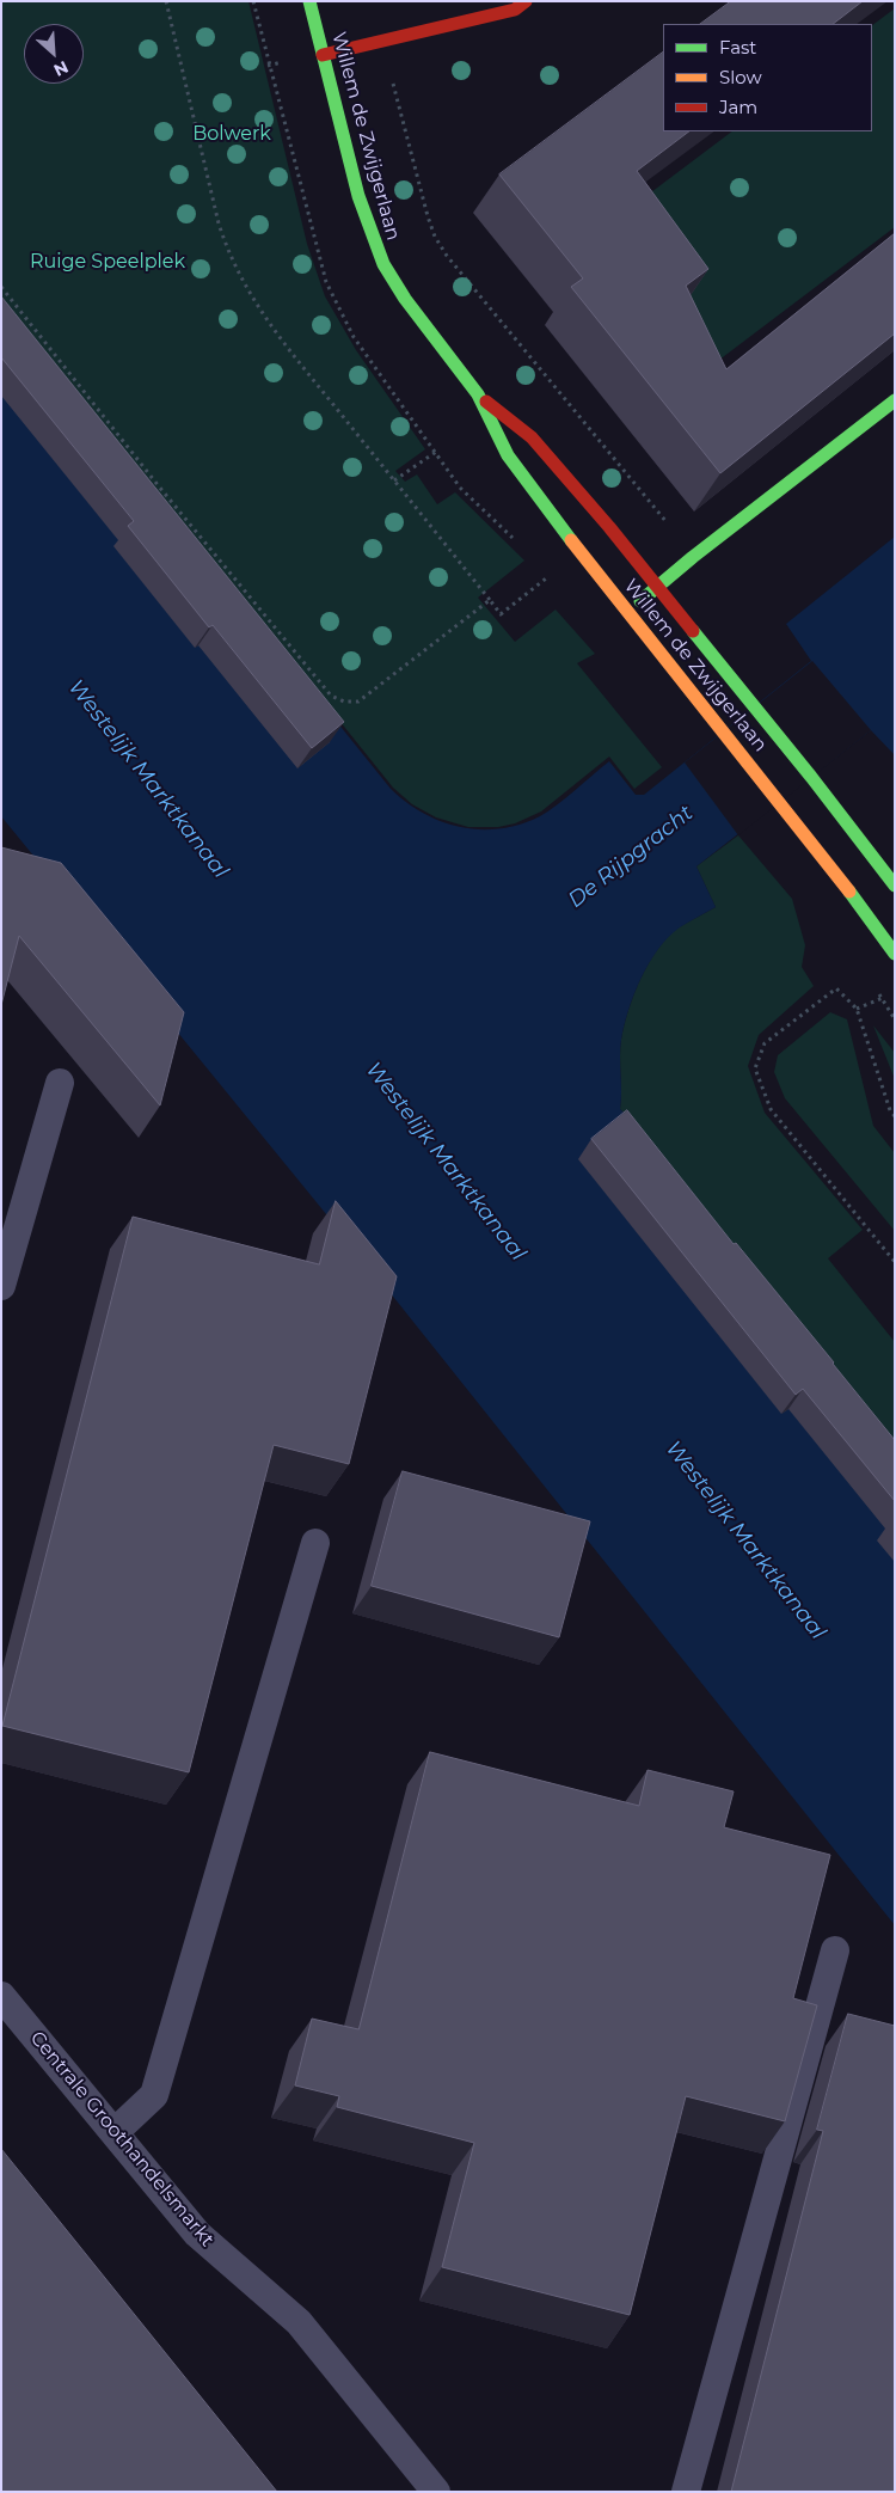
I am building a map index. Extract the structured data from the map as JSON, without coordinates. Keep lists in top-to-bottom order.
{
  "streets": {
    "street": ["Willem de Zwijgerlaan"],
    "lane": ["Centrale Groothandelsmarkt"]
  },
  "water": ["Westelijk Marktkanaal", "De Rijpgracht"],
  "parks": ["Bolwerk", "Ruige Speelplek"],
  "legend": ["Fast", "Slow", "Jam"],
  "north": "bottom right"
}
